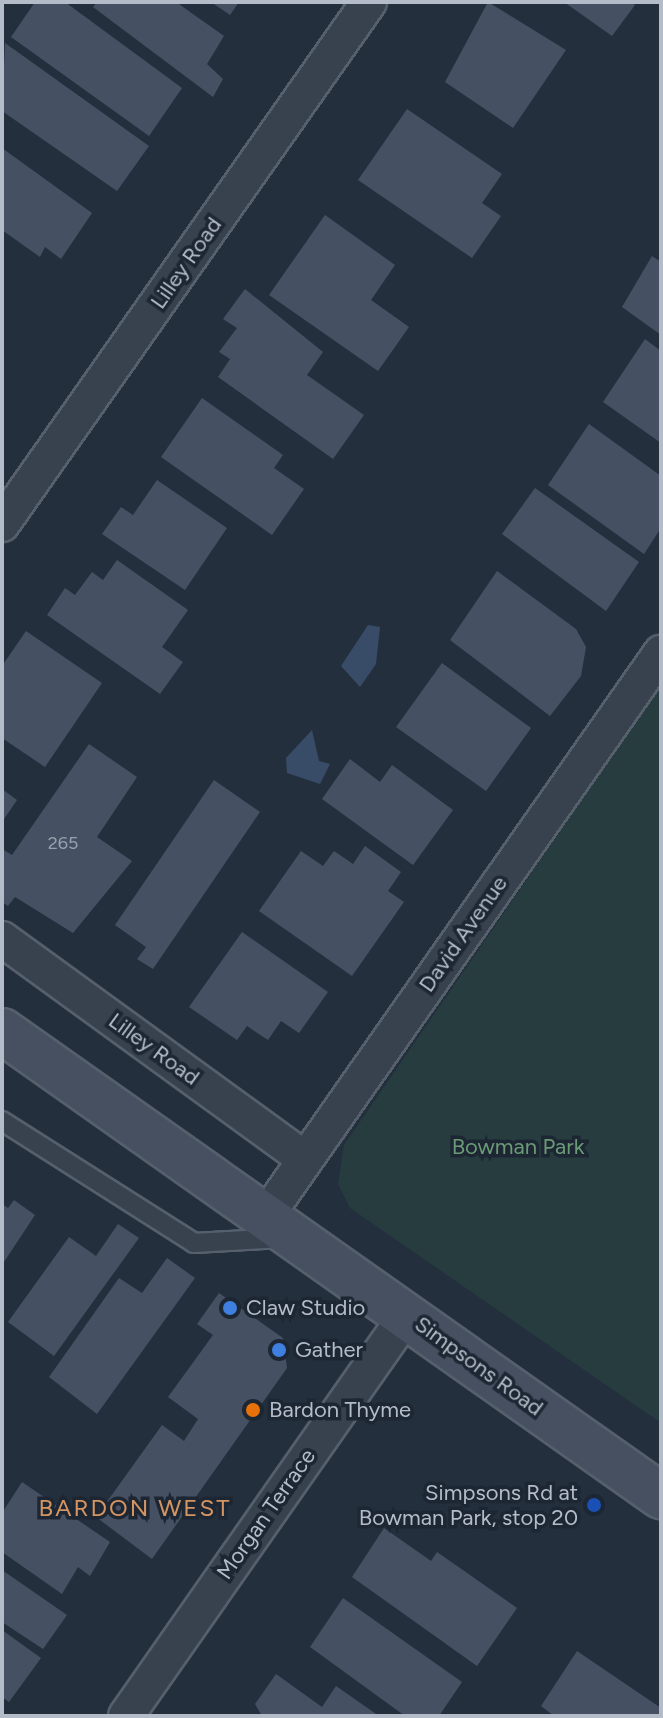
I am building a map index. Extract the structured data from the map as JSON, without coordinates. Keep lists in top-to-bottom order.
{
  "streets": {
    "main road": ["Simpsons Road"],
    "street": ["Lilley Road", "David Avenue", "Morgan Terrace"]
  },
  "crossings": [
    ["Lilley Road", "David Avenue"],
    ["David Avenue", "Simpsons Road"],
    ["Simpsons Road", "Morgan Terrace"]
  ],
  "districts": ["BARDON WEST"],
  "parks": ["Bowman Park"],
  "places": [
    "Claw Studio",
    "Gather",
    "Bardon Thyme",
    "Simpsons Rd at Bowman Park, stop 20"
  ],
  "house_numbers": ["265"]
}
